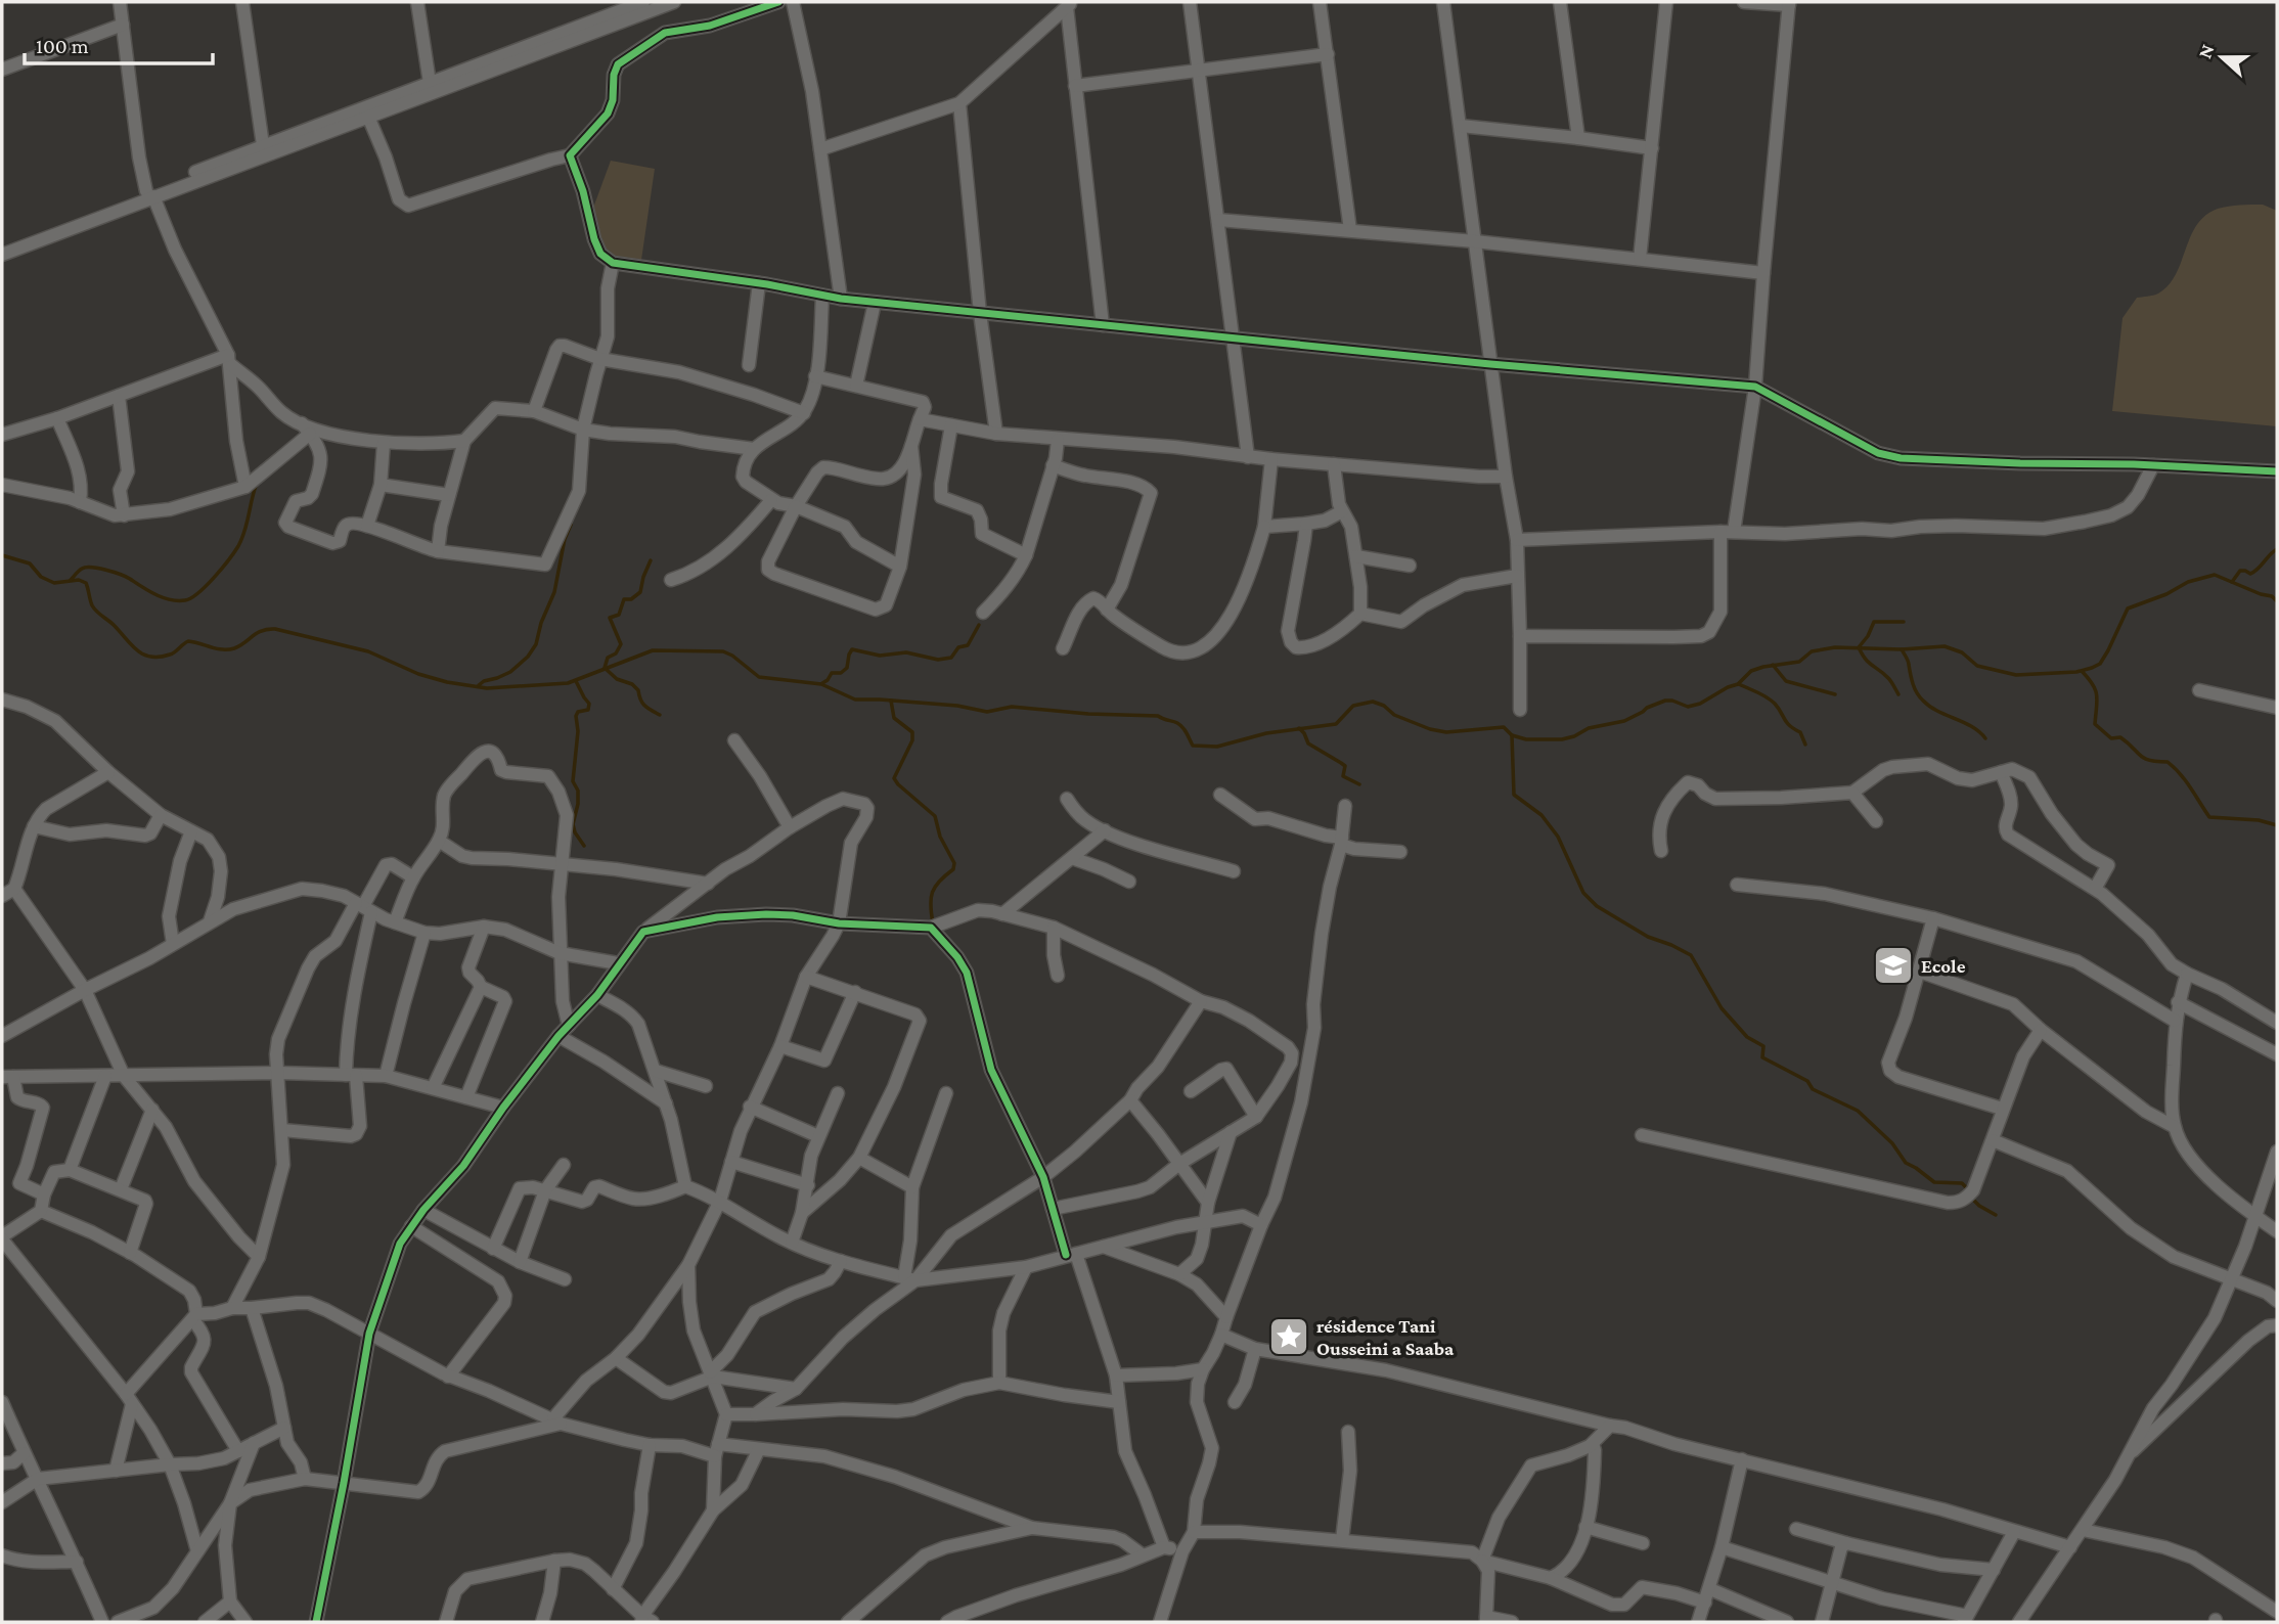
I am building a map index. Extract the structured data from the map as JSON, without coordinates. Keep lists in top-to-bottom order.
{
  "places": {
    "school or university": ["Ecole"],
    "place": ["résidence Tani Ousseini a Saaba"]
  },
  "scale_bar": "100 m",
  "north": "left"
}
